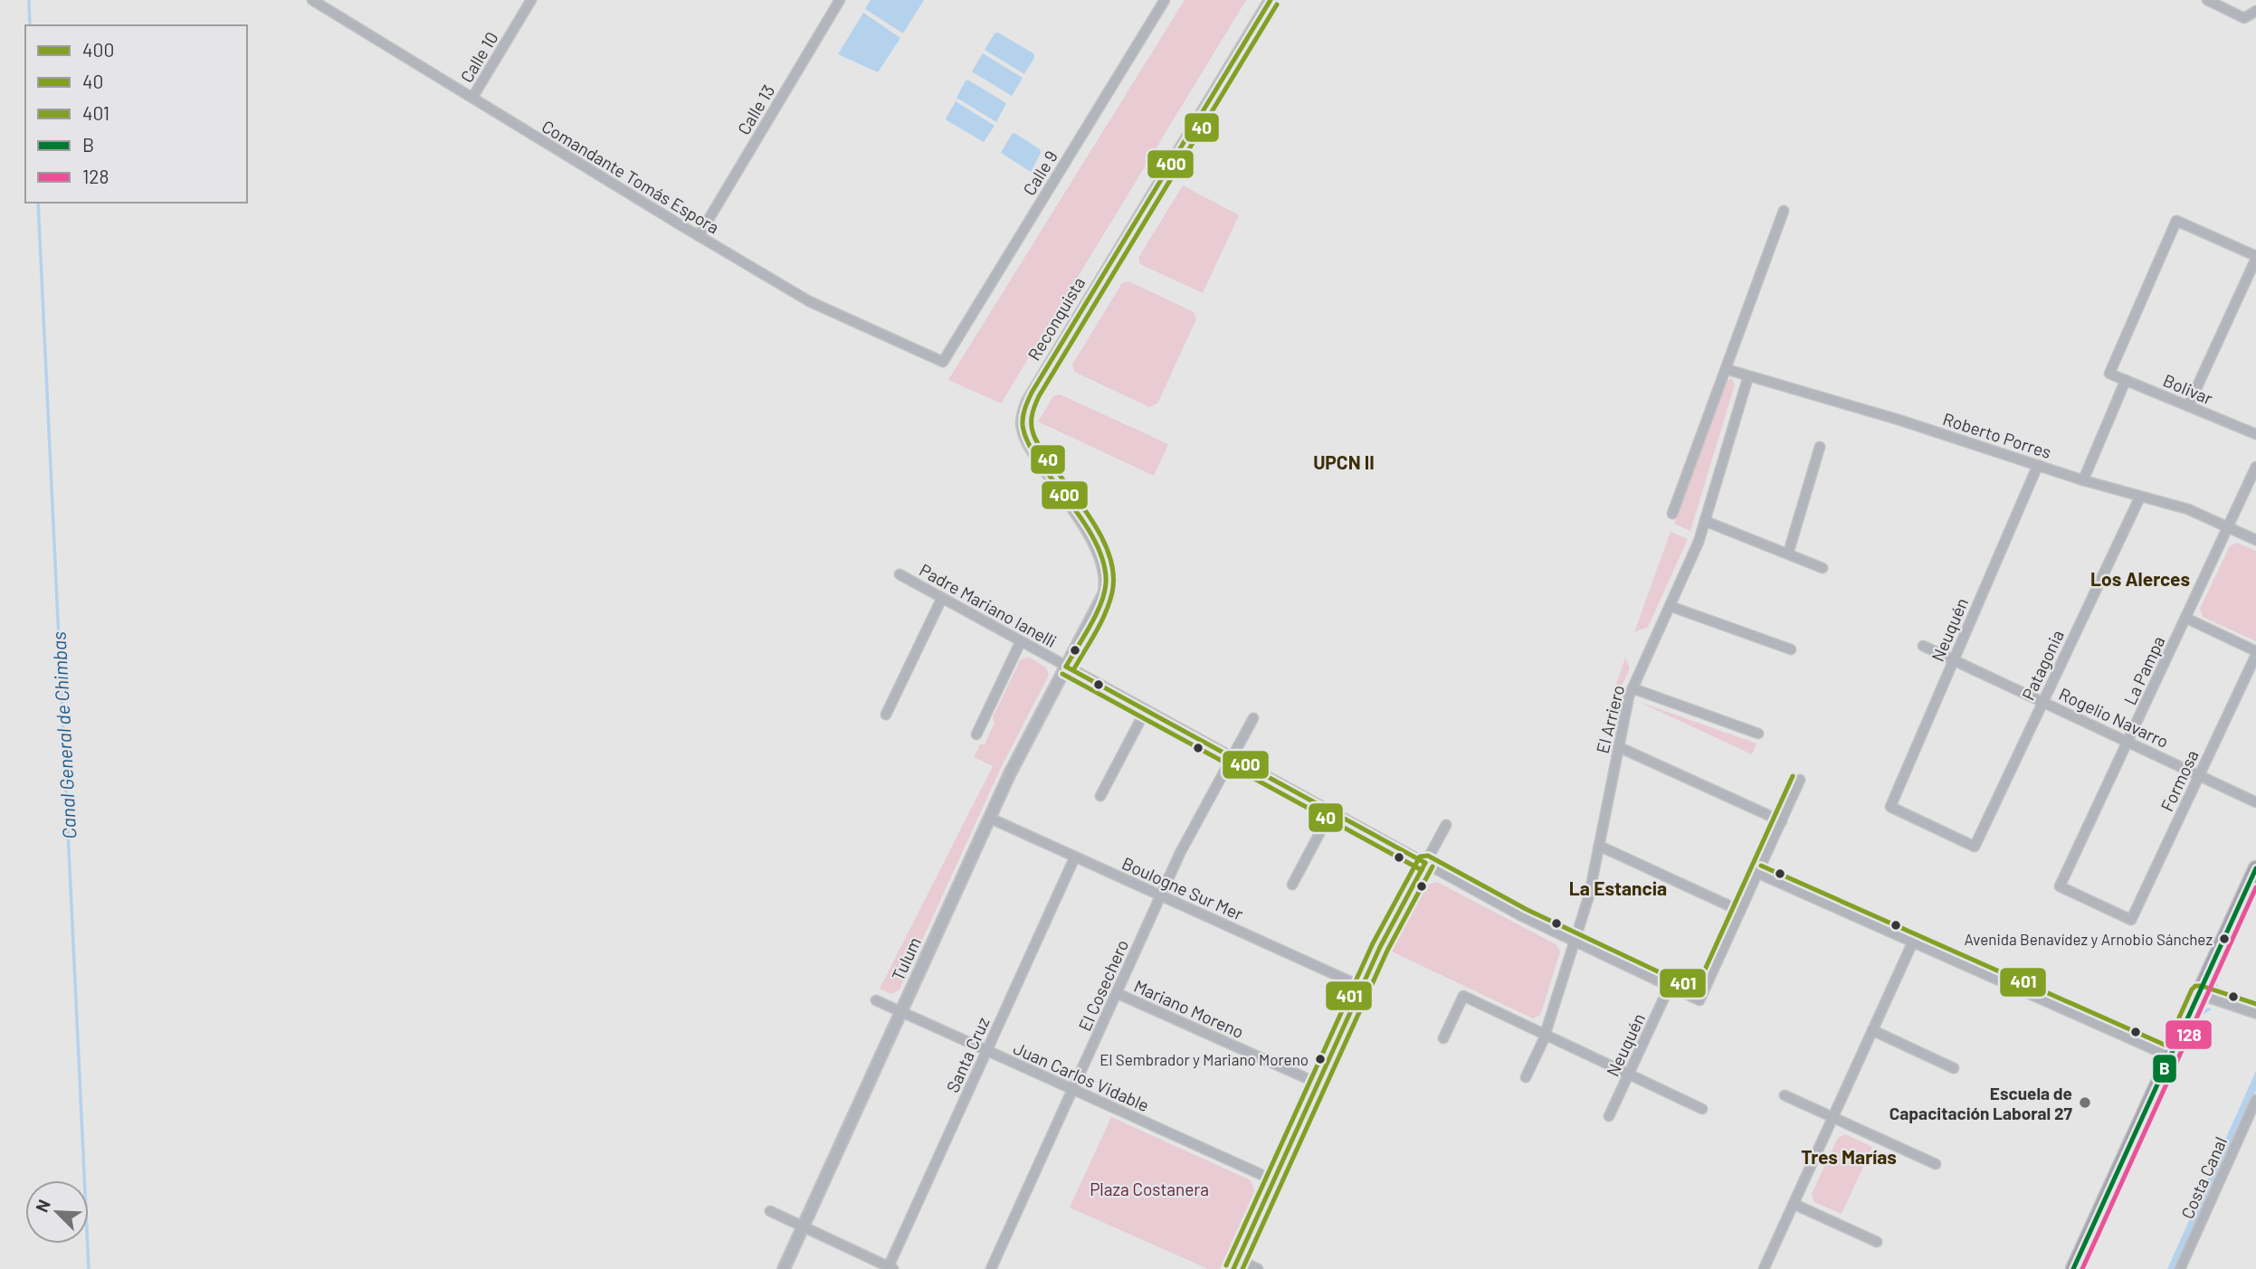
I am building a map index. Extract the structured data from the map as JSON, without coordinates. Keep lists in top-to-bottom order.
{
  "streets": {
    "street": [
      "Calle 10",
      "Calle 13",
      "Calle 9",
      "Comandante Tomás Espora",
      "Reconquista",
      "Bolivar",
      "Roberto Porres",
      "Padre Mariano Ianelli",
      "Neuquén",
      "Patagonia",
      "La Pampa",
      "Rogelio Navarro",
      "El Arriero",
      "Formosa",
      "Boulogne Sur Mer",
      "Tulum",
      "El Cosechero",
      "Mariano Moreno",
      "Santa Cruz",
      "Juan Carlos Vidable",
      "Costa Canal"
    ]
  },
  "crossings": [
    ["Calle 10", "Comandante Tomás Espora"],
    ["Calle 13", "Comandante Tomás Espora"],
    ["Calle 9", "Comandante Tomás Espora"],
    ["Reconquista", "Padre Mariano Ianelli"],
    ["Reconquista", "Tulum"],
    ["Roberto Porres", "Neuquén"],
    ["Roberto Porres", "Patagonia"],
    ["Roberto Porres", "La Pampa"],
    ["Roberto Porres", "El Arriero"],
    ["Padre Mariano Ianelli", "Neuquén"],
    ["Padre Mariano Ianelli", "El Arriero"],
    ["Padre Mariano Ianelli", "Tulum"],
    ["Padre Mariano Ianelli", "El Cosechero"],
    ["Neuquén", "Patagonia"],
    ["Neuquén", "Rogelio Navarro"],
    ["Patagonia", "Rogelio Navarro"],
    ["La Pampa", "Rogelio Navarro"],
    ["La Pampa", "Formosa"],
    ["Rogelio Navarro", "Formosa"],
    ["Boulogne Sur Mer", "Tulum"],
    ["Boulogne Sur Mer", "El Cosechero"],
    ["Boulogne Sur Mer", "Santa Cruz"],
    ["Tulum", "Juan Carlos Vidable"],
    ["El Cosechero", "Mariano Moreno"],
    ["El Cosechero", "Juan Carlos Vidable"],
    ["Santa Cruz", "Juan Carlos Vidable"]
  ],
  "districts": [
    "UPCN II",
    "Los Alerces",
    "La Estancia",
    "Tres Marías"
  ],
  "water": ["Canal General de Chimbas"],
  "parks": ["Plaza Costanera"],
  "places": ["Avenida Benavídez y Arnobio Sánchez", "El Sembrador y Mariano Moreno", "Escuela de Capacitación Laboral 27"],
  "lines": [
    "transit line 400",
    "transit line 40",
    "transit line 401",
    "transit line B",
    "transit line 128"
  ],
  "legend": [
    "400",
    "40",
    "401",
    "B",
    "128"
  ],
  "north": "top left"
}
